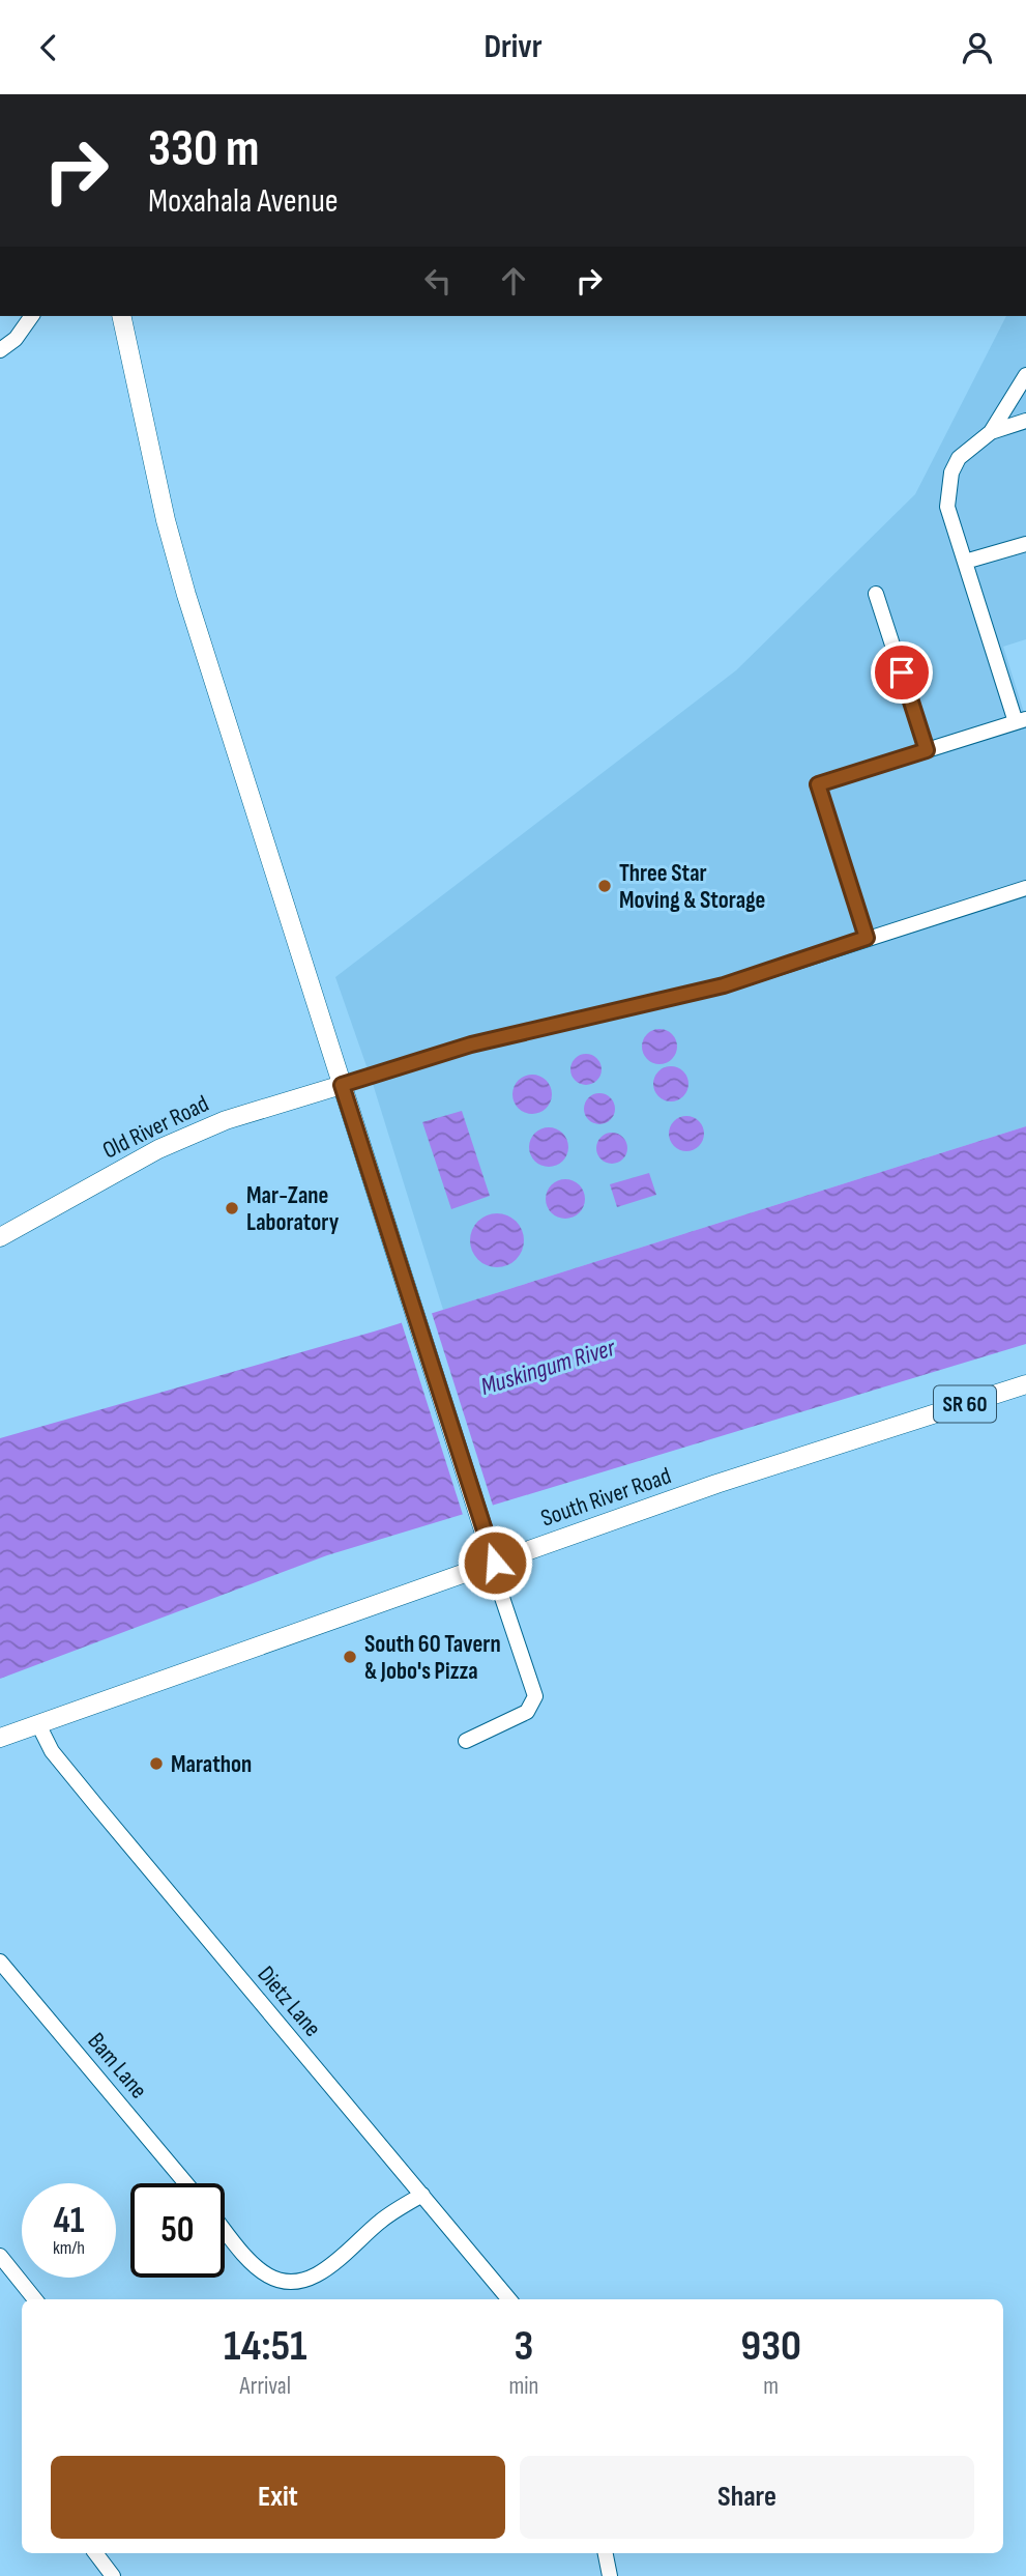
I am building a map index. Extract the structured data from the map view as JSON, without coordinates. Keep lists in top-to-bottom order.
{
  "streets": {
    "main road": ["Old River Road", "SR 60", "South River Road"],
    "street": ["Dietz Lane", "Bam Lane"]
  },
  "crossings": [
    ["South River Road", "Dietz Lane"]
  ],
  "water": ["Muskingum River"],
  "places": [
    "Three Star Moving & Storage",
    "Mar-Zane Laboratory",
    "South 60 Tavern & Jobo's Pizza",
    "Marathon"
  ],
  "page": {
    "header": "Drivr",
    "turn": ["330 m", "Moxahala Avenue"],
    "speed": "41 km/h",
    "limit": "50",
    "eta": [
      "14:51",
      "Arrival",
      "3",
      "min",
      "930",
      "m"
    ],
    "buttons": ["Exit", "Share"]
  }
}
